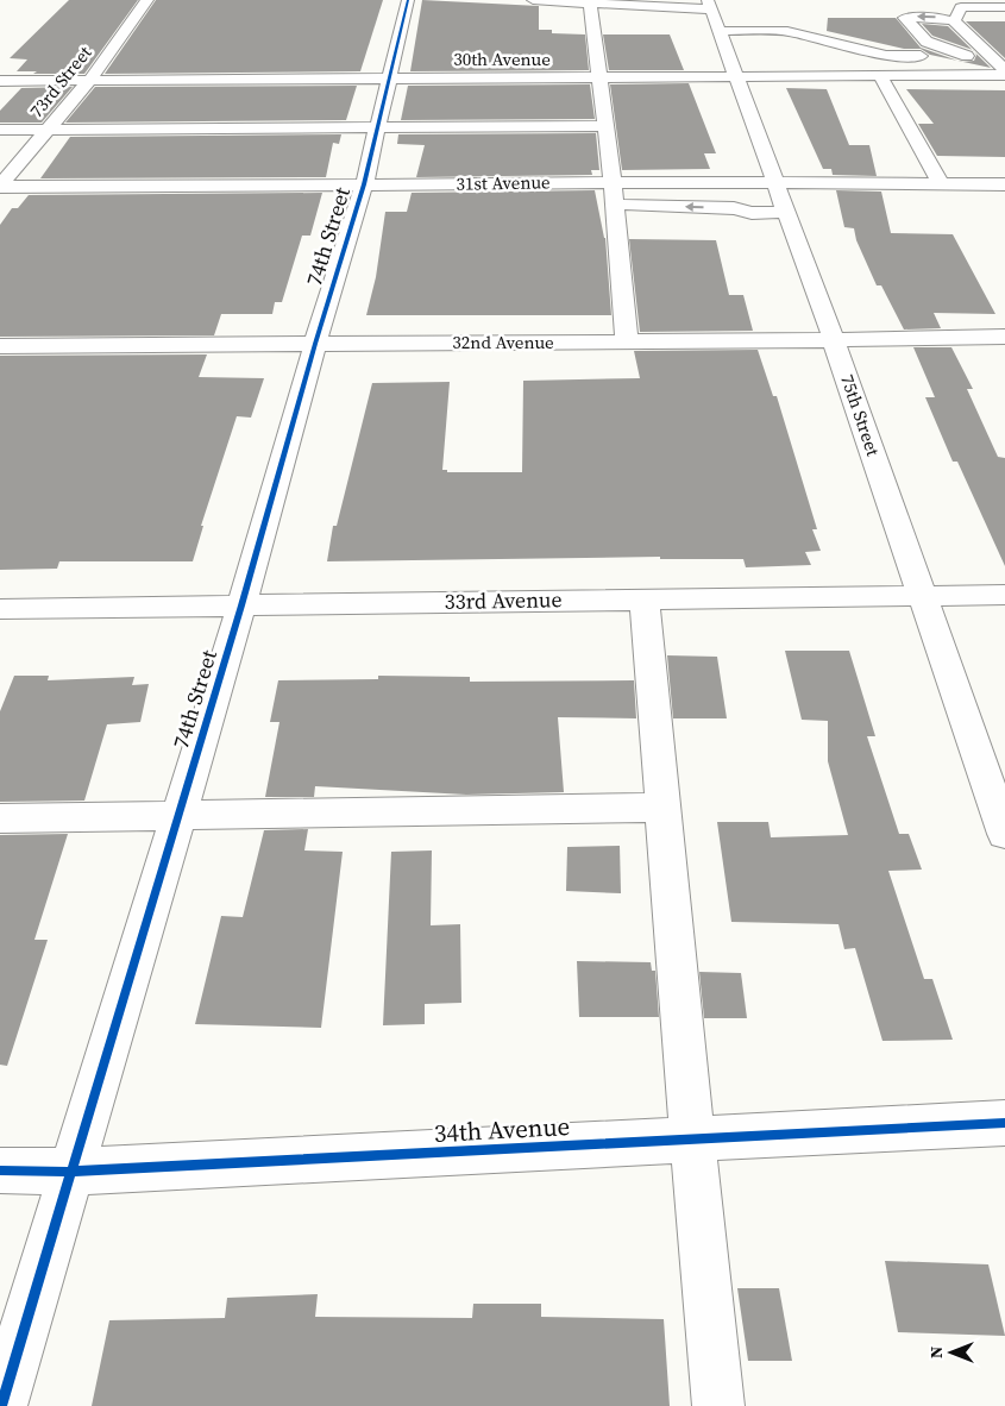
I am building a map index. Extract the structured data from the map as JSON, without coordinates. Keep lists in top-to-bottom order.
{
  "streets": {
    "street": [
      "30th Avenue",
      "73rd Street",
      "31st Avenue",
      "74th Street",
      "32nd Avenue",
      "75th Street",
      "33rd Avenue",
      "34th Avenue"
    ]
  },
  "crossings": [
    ["30th Avenue", "73rd Street"],
    ["30th Avenue", "74th Street"],
    ["30th Avenue", "75th Street"],
    ["73rd Street", "31st Avenue"],
    ["31st Avenue", "74th Street"],
    ["31st Avenue", "75th Street"],
    ["74th Street", "32nd Avenue"],
    ["74th Street", "33rd Avenue"],
    ["74th Street", "34th Avenue"],
    ["32nd Avenue", "75th Street"],
    ["75th Street", "33rd Avenue"]
  ],
  "north": "left"
}
